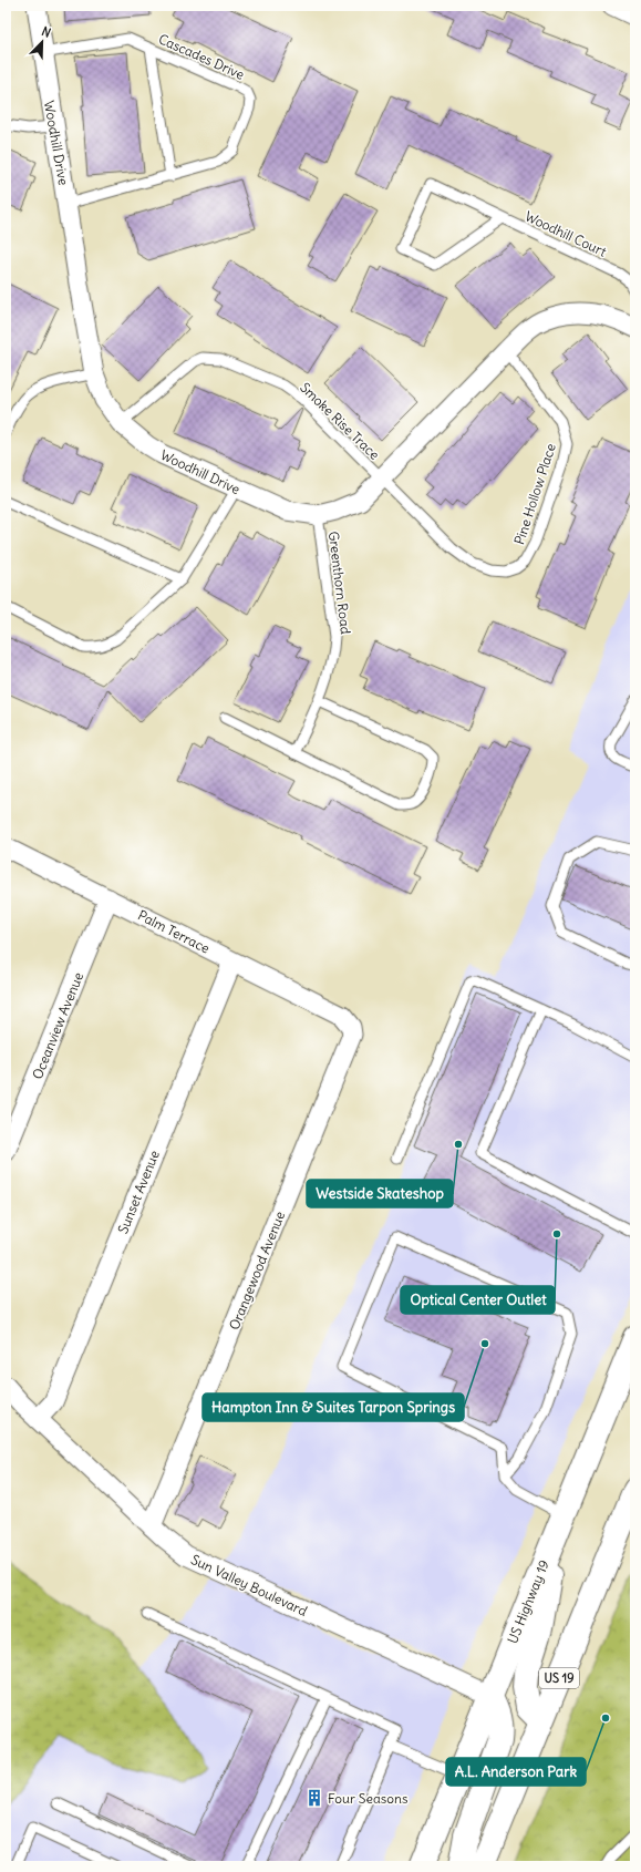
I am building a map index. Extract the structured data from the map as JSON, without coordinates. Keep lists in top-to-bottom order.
{
  "streets": {
    "highway": ["US Highway 19", "US 19"],
    "street": [
      "Woodhill Drive",
      "Palm Terrace",
      "Oceanview Avenue",
      "Sunset Avenue",
      "Orangewood Avenue",
      "Sun Valley Boulevard"
    ],
    "lane": [
      "Cascades Drive",
      "Woodhill Court",
      "Smoke Rise Trace",
      "Pine Hollow Place",
      "Greenthorn Road"
    ]
  },
  "crossings": [
    ["Cascades Drive", "Woodhill Drive"],
    ["Woodhill Drive", "Smoke Rise Trace"],
    ["Woodhill Drive", "Pine Hollow Place"],
    ["Woodhill Drive", "Greenthorn Road"],
    ["Smoke Rise Trace", "Pine Hollow Place"],
    ["Palm Terrace", "Oceanview Avenue"],
    ["Palm Terrace", "Sunset Avenue"],
    ["Palm Terrace", "Orangewood Avenue"],
    ["Sunset Avenue", "Sun Valley Boulevard"],
    ["Orangewood Avenue", "Sun Valley Boulevard"],
    ["Sun Valley Boulevard", "US Highway 19"]
  ],
  "places": {
    "other": [
      "Westside Skateshop",
      "Optical Center Outlet",
      "Hampton Inn & Suites Tarpon Springs",
      "A.L. Anderson Park"
    ],
    "building": ["Four Seasons"]
  },
  "north": "top right"
}
